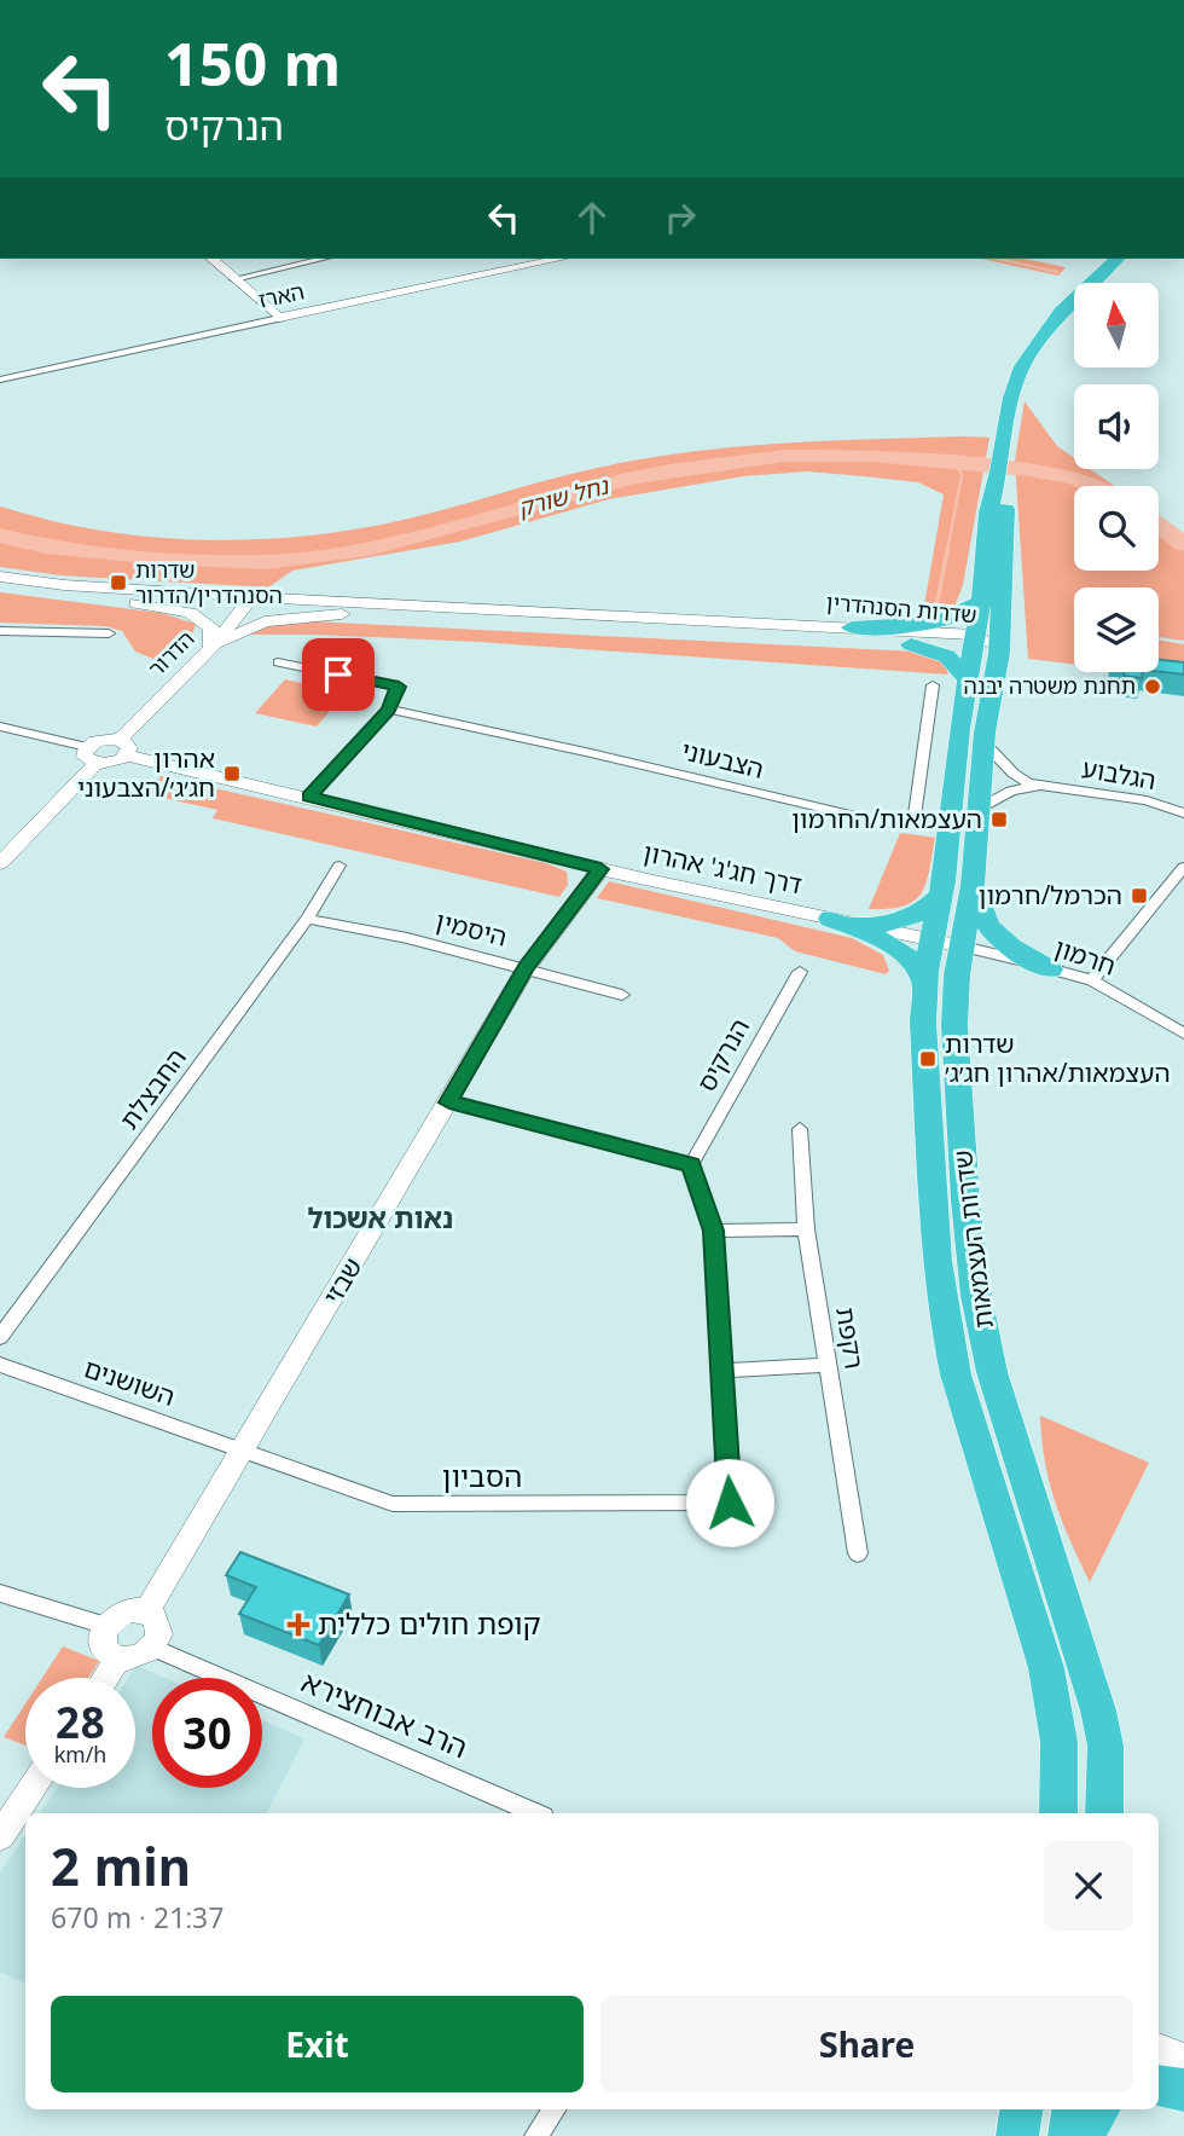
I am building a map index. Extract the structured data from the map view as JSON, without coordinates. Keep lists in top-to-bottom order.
{
  "streets": {
    "highway": ["שדרות העצמאות"],
    "street": [
      "הארז",
      "שדרות הסנהדרין",
      "הדרור",
      "הצבעוני",
      "הגלבוע",
      "דרך חג'ג' אהרון",
      "היסמין",
      "חרמון",
      "הנרקיס",
      "החבצלת",
      "שבזי",
      "רקפת",
      "השושנים",
      "הסביון",
      "הרב אבוחצירא"
    ]
  },
  "crossings": [
    ["שדרות הסנהדרין", "הדרור"],
    ["שדרות הסנהדרין", "שדרות העצמאות"],
    ["הדרור", "דרך חג'ג' אהרון"],
    ["הגלבוע", "שדרות העצמאות"],
    ["דרך חג'ג' אהרון", "חרמון"],
    ["דרך חג'ג' אהרון", "שדרות העצמאות"],
    ["דרך חג'ג' אהרון", "שבזי"],
    ["היסמין", "החבצלת"],
    ["היסמין", "שבזי"],
    ["חרמון", "שדרות העצמאות"],
    ["שבזי", "השושנים"],
    ["שבזי", "הסביון"],
    ["שבזי", "הרב אבוחצירא"],
    ["השושנים", "הסביון"]
  ],
  "districts": ["נאות אשכול"],
  "water": ["נחל שורק"],
  "places": {
    "transit": [
      "שדרות הסנהדרין/הדרור",
      "אהרון חג׳ג׳/הצבעוני",
      "העצמאות/החרמון",
      "הכרמל/חרמון",
      "שדרות העצמאות/אהרון חג׳ג׳"
    ],
    "other": ["תחנת משטרה יבנה"],
    "health": ["קופת חולים כללית"]
  },
  "north": "top",
  "page": {
    "turn": ["150 m", "הנרקיס"],
    "speed": "28 km/h",
    "limit": "30",
    "heading": ["2 min", "670 m · 21:37"],
    "buttons": ["Exit", "Share"]
  }
}
